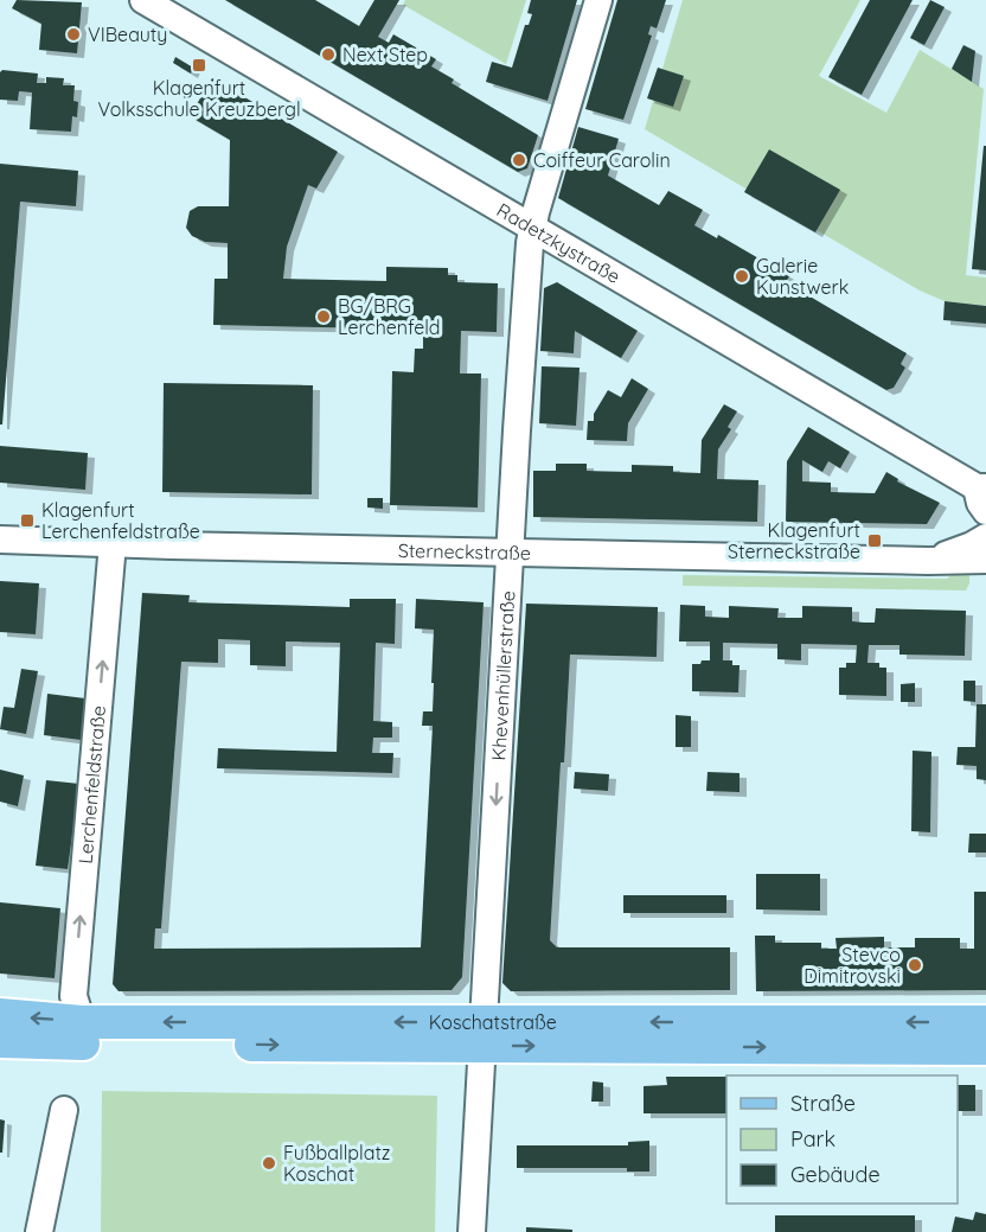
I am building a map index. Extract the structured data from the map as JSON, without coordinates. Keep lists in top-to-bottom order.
{
  "streets": {
    "main road": ["Koschatstraße"],
    "street": [
      "Radetzkystraße",
      "Sterneckstraße",
      "Khevenhüllerstraße",
      "Lerchenfeldstraße"
    ]
  },
  "crossings": [
    ["Radetzkystraße", "Khevenhüllerstraße"],
    ["Sterneckstraße", "Khevenhüllerstraße"],
    ["Sterneckstraße", "Lerchenfeldstraße"],
    ["Khevenhüllerstraße", "Koschatstraße"],
    ["Lerchenfeldstraße", "Koschatstraße"]
  ],
  "one_way": ["Khevenhüllerstraße", "Lerchenfeldstraße"],
  "places": {
    "other": [
      "VIBeauty",
      "Next Step",
      "Coiffeur Carolin",
      "Galerie Kunstwerk",
      "BG/BRG Lerchenfeld",
      "Stevco Dimitrovski",
      "Fußballplatz Koschat"
    ],
    "transit": ["Klagenfurt Volksschule Kreuzbergl", "Klagenfurt Lerchenfeldstraße", "Klagenfurt Sterneckstraße"]
  },
  "legend": ["Straße", "Park", "Gebäude"]
}
